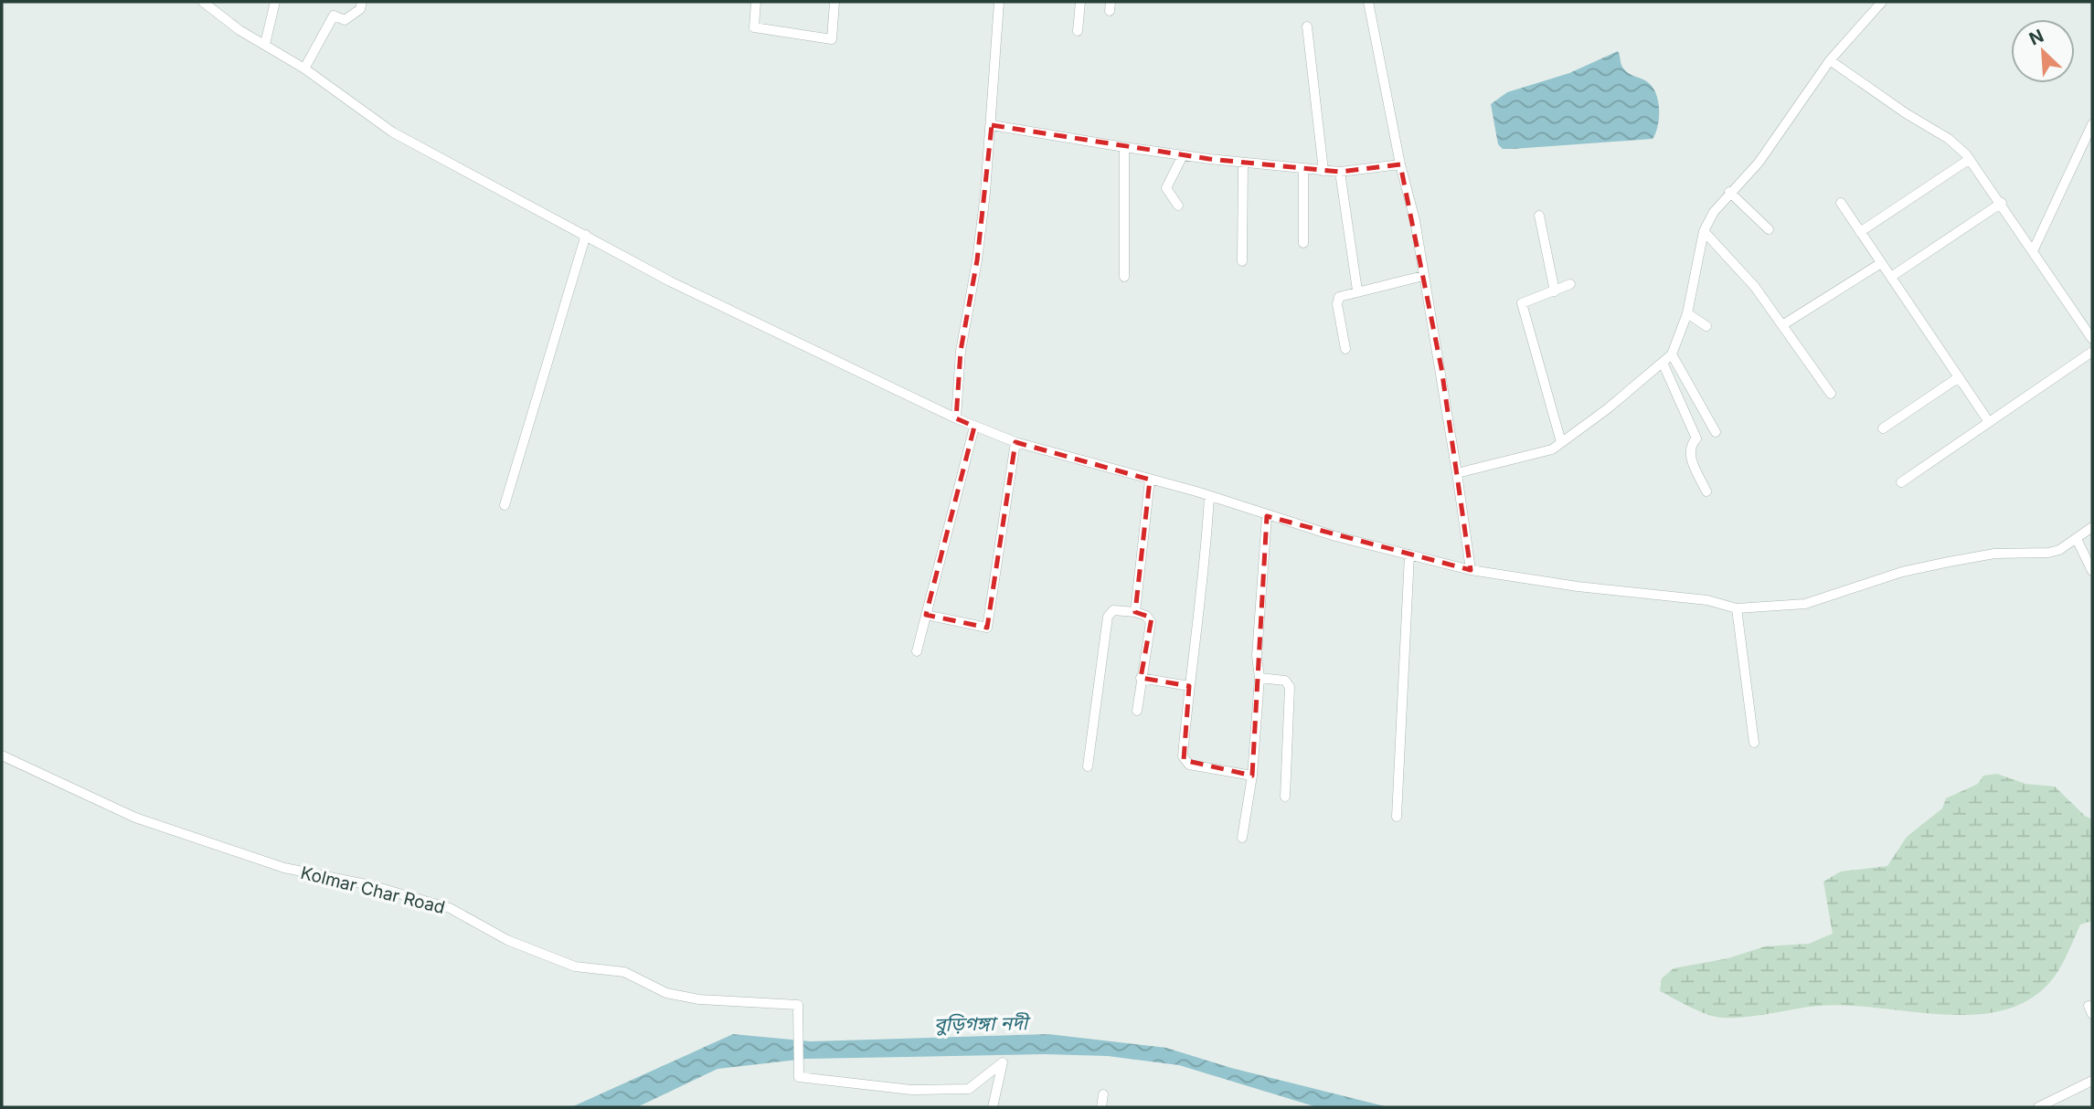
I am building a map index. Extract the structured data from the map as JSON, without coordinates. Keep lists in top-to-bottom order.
{
  "streets": {
    "street": ["Kolmar Char Road"]
  },
  "water": ["বুড়িগঙ্গা নদী"],
  "north": "top left"
}
